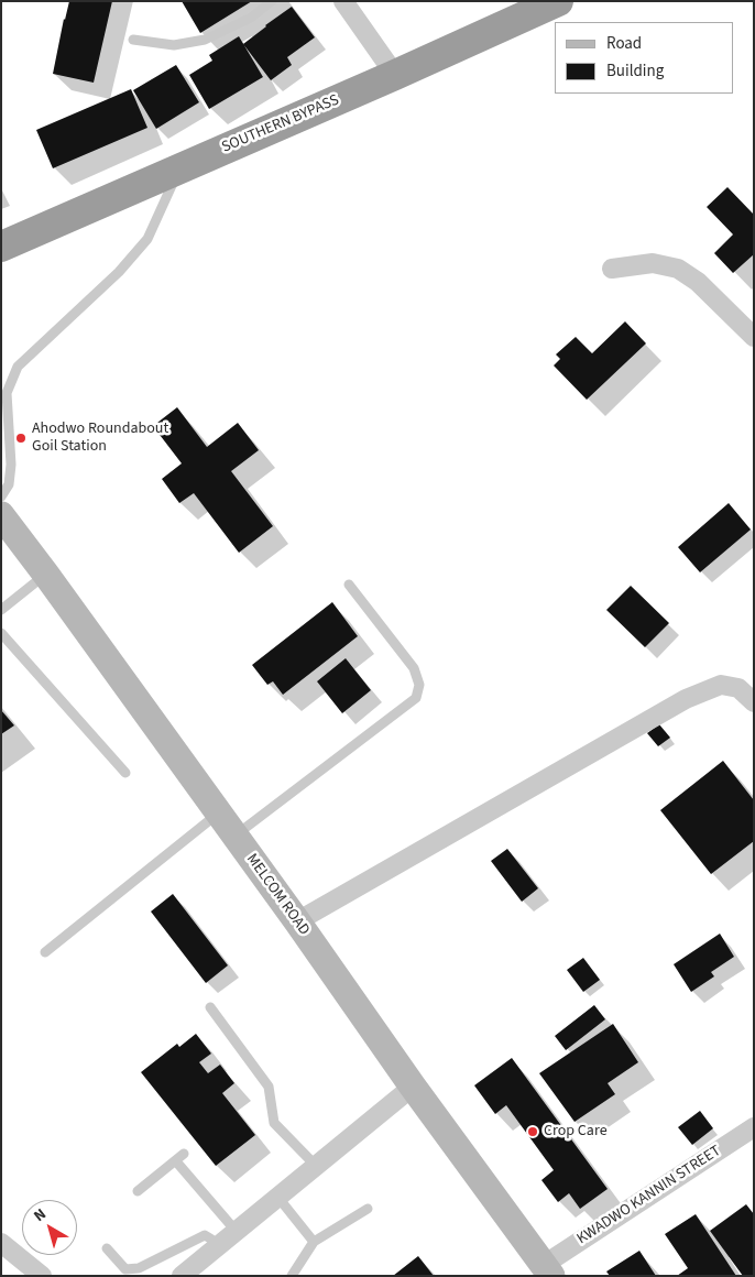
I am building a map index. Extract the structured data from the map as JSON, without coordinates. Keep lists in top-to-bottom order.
{
  "streets": {
    "highway": ["SOUTHERN BYPASS"],
    "main road": ["MELCOM ROAD"],
    "street": ["KWADWO KANNIN STREET"]
  },
  "crossings": [
    ["MELCOM ROAD", "KWADWO KANNIN STREET"]
  ],
  "places": ["Ahodwo Roundabout Goil Station", "Crop Care"],
  "legend": ["Road", "Building"],
  "north": "top left"
}
